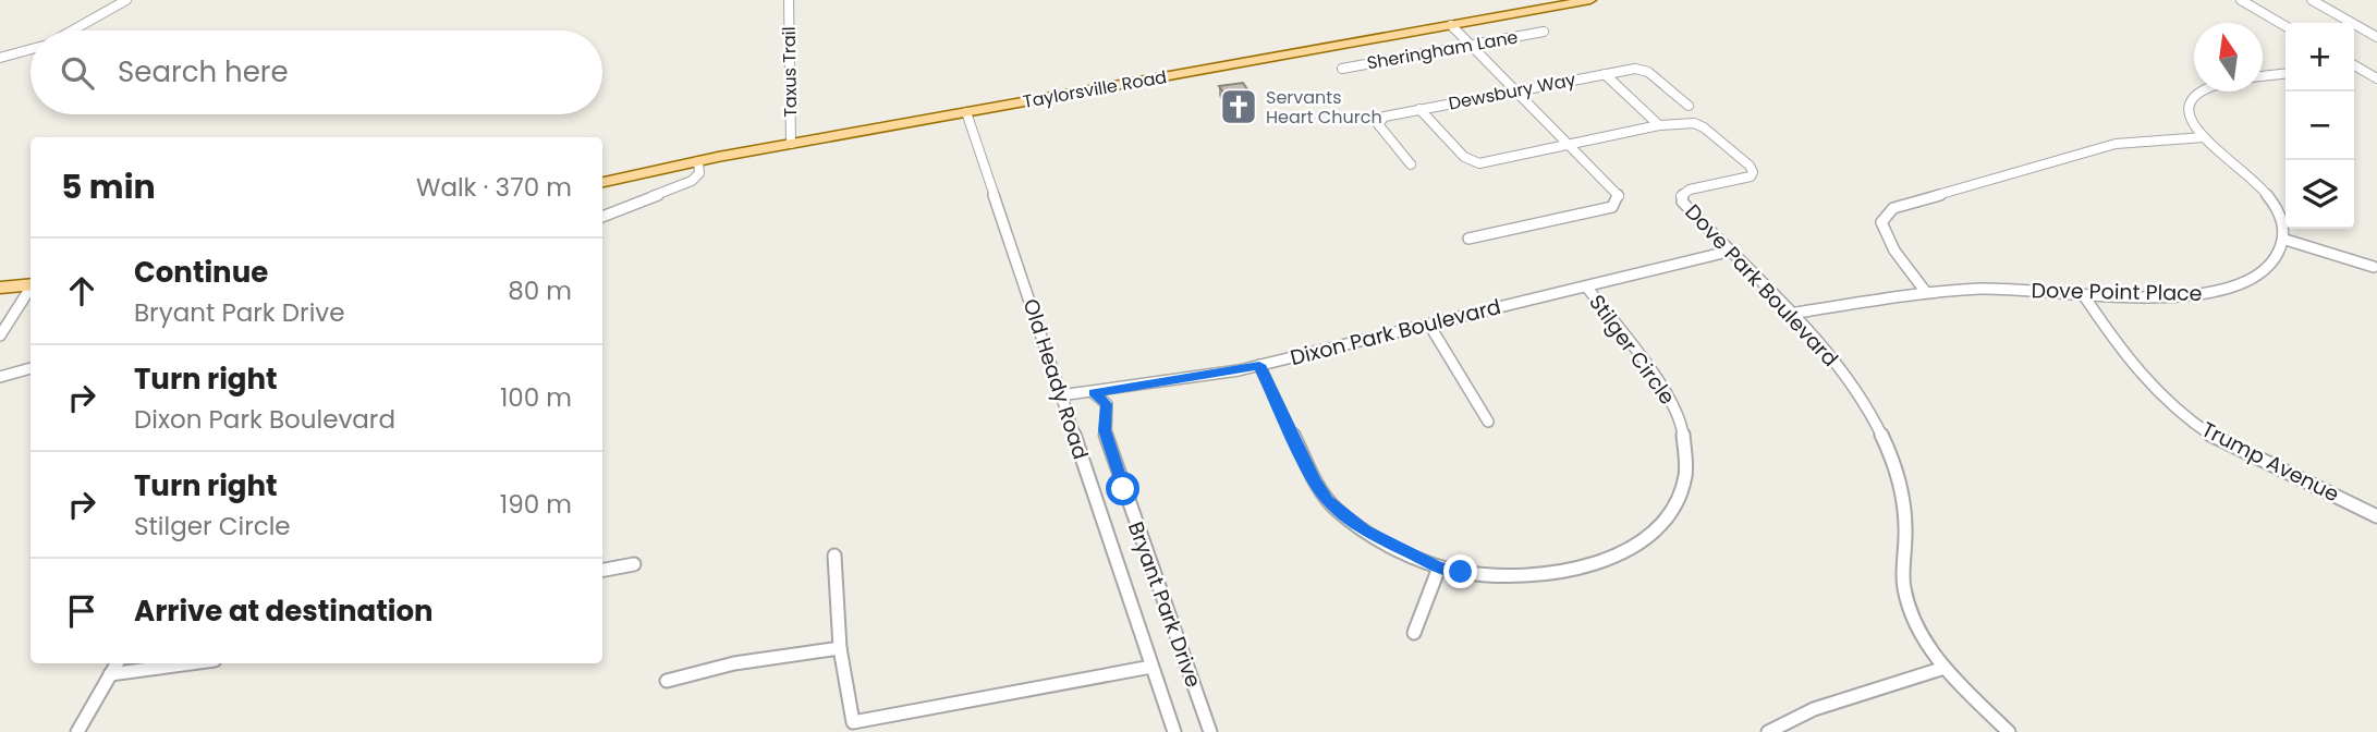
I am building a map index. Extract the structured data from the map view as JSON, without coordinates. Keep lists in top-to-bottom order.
{
  "streets": {
    "main road": ["Taylorsville Road"],
    "street": [
      "Sheringham Lane",
      "Taxus Trail",
      "Dewsbury Way",
      "Dove Park Boulevard",
      "Dove Point Place",
      "Dixon Park Boulevard",
      "Stilger Circle",
      "Old Heady Road",
      "Trump Avenue",
      "Bryant Park Drive"
    ]
  },
  "crossings": [
    ["Taxus Trail", "Taylorsville Road"],
    ["Taylorsville Road", "Old Heady Road"],
    ["Dewsbury Way", "Dove Park Boulevard"],
    ["Dove Park Boulevard", "Dove Point Place"],
    ["Dove Park Boulevard", "Dixon Park Boulevard"],
    ["Dove Point Place", "Trump Avenue"],
    ["Dixon Park Boulevard", "Stilger Circle"],
    ["Dixon Park Boulevard", "Old Heady Road"],
    ["Dixon Park Boulevard", "Bryant Park Drive"]
  ],
  "places": {
    "church": ["Servants Heart Church"]
  },
  "north": "top",
  "page": {
    "map_buttons": ["+", "−"],
    "search": "Search here",
    "heading": ["5 min", "Walk · 370 m"],
    "list": [
      ["Continue", "Bryant Park Drive", "80 m"],
      ["Turn right", "Dixon Park Boulevard", "100 m"],
      ["Turn right", "Stilger Circle", "190 m"],
      "Arrive at destination"
    ]
  }
}
